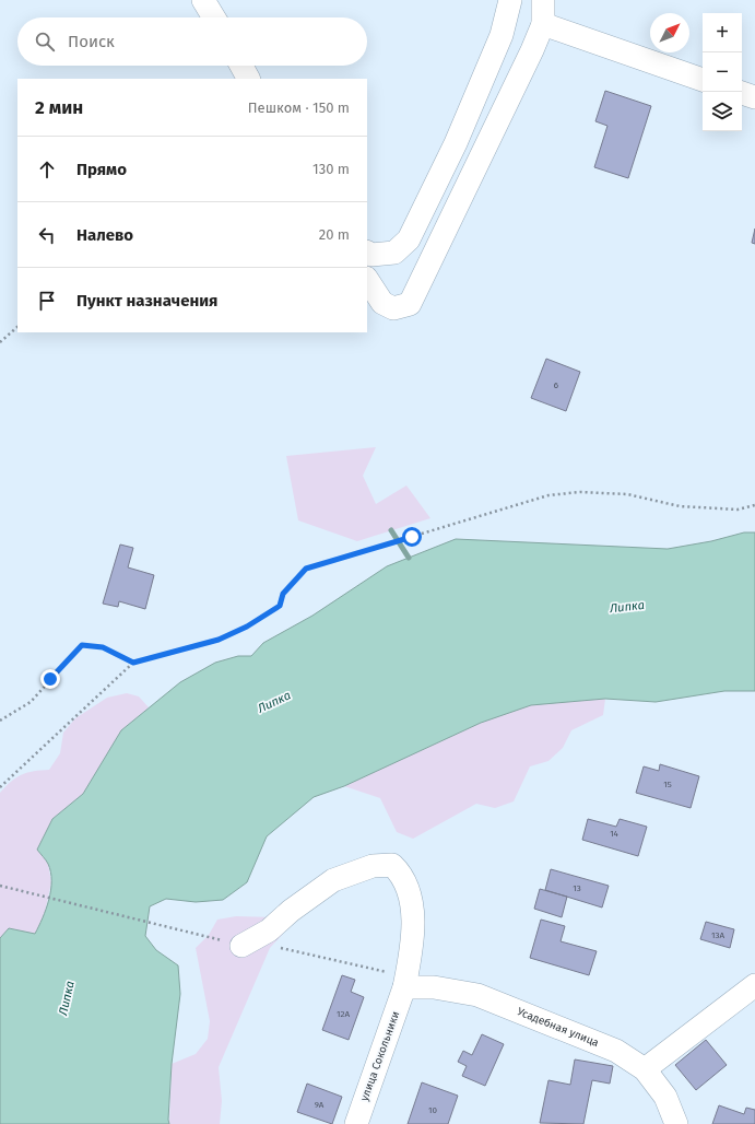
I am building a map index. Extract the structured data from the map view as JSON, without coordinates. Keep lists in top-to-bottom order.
{
  "streets": {
    "street": ["Усадебная улица", "улица Сокольники"]
  },
  "crossings": [
    ["Усадебная улица", "улица Сокольники"]
  ],
  "water": ["Липка"],
  "house_numbers": [
    "6",
    "15",
    "14",
    "13",
    "13А",
    "12А",
    "9А",
    "10"
  ],
  "north": "top right",
  "page": {
    "map_buttons": ["+", "−"],
    "search": "Поиск",
    "heading": ["2 мин", "Пешком · 150 m"],
    "list": [
      ["Прямо", "130 m"],
      ["Налево", "20 m"],
      "Пункт назначения"
    ]
  }
}
